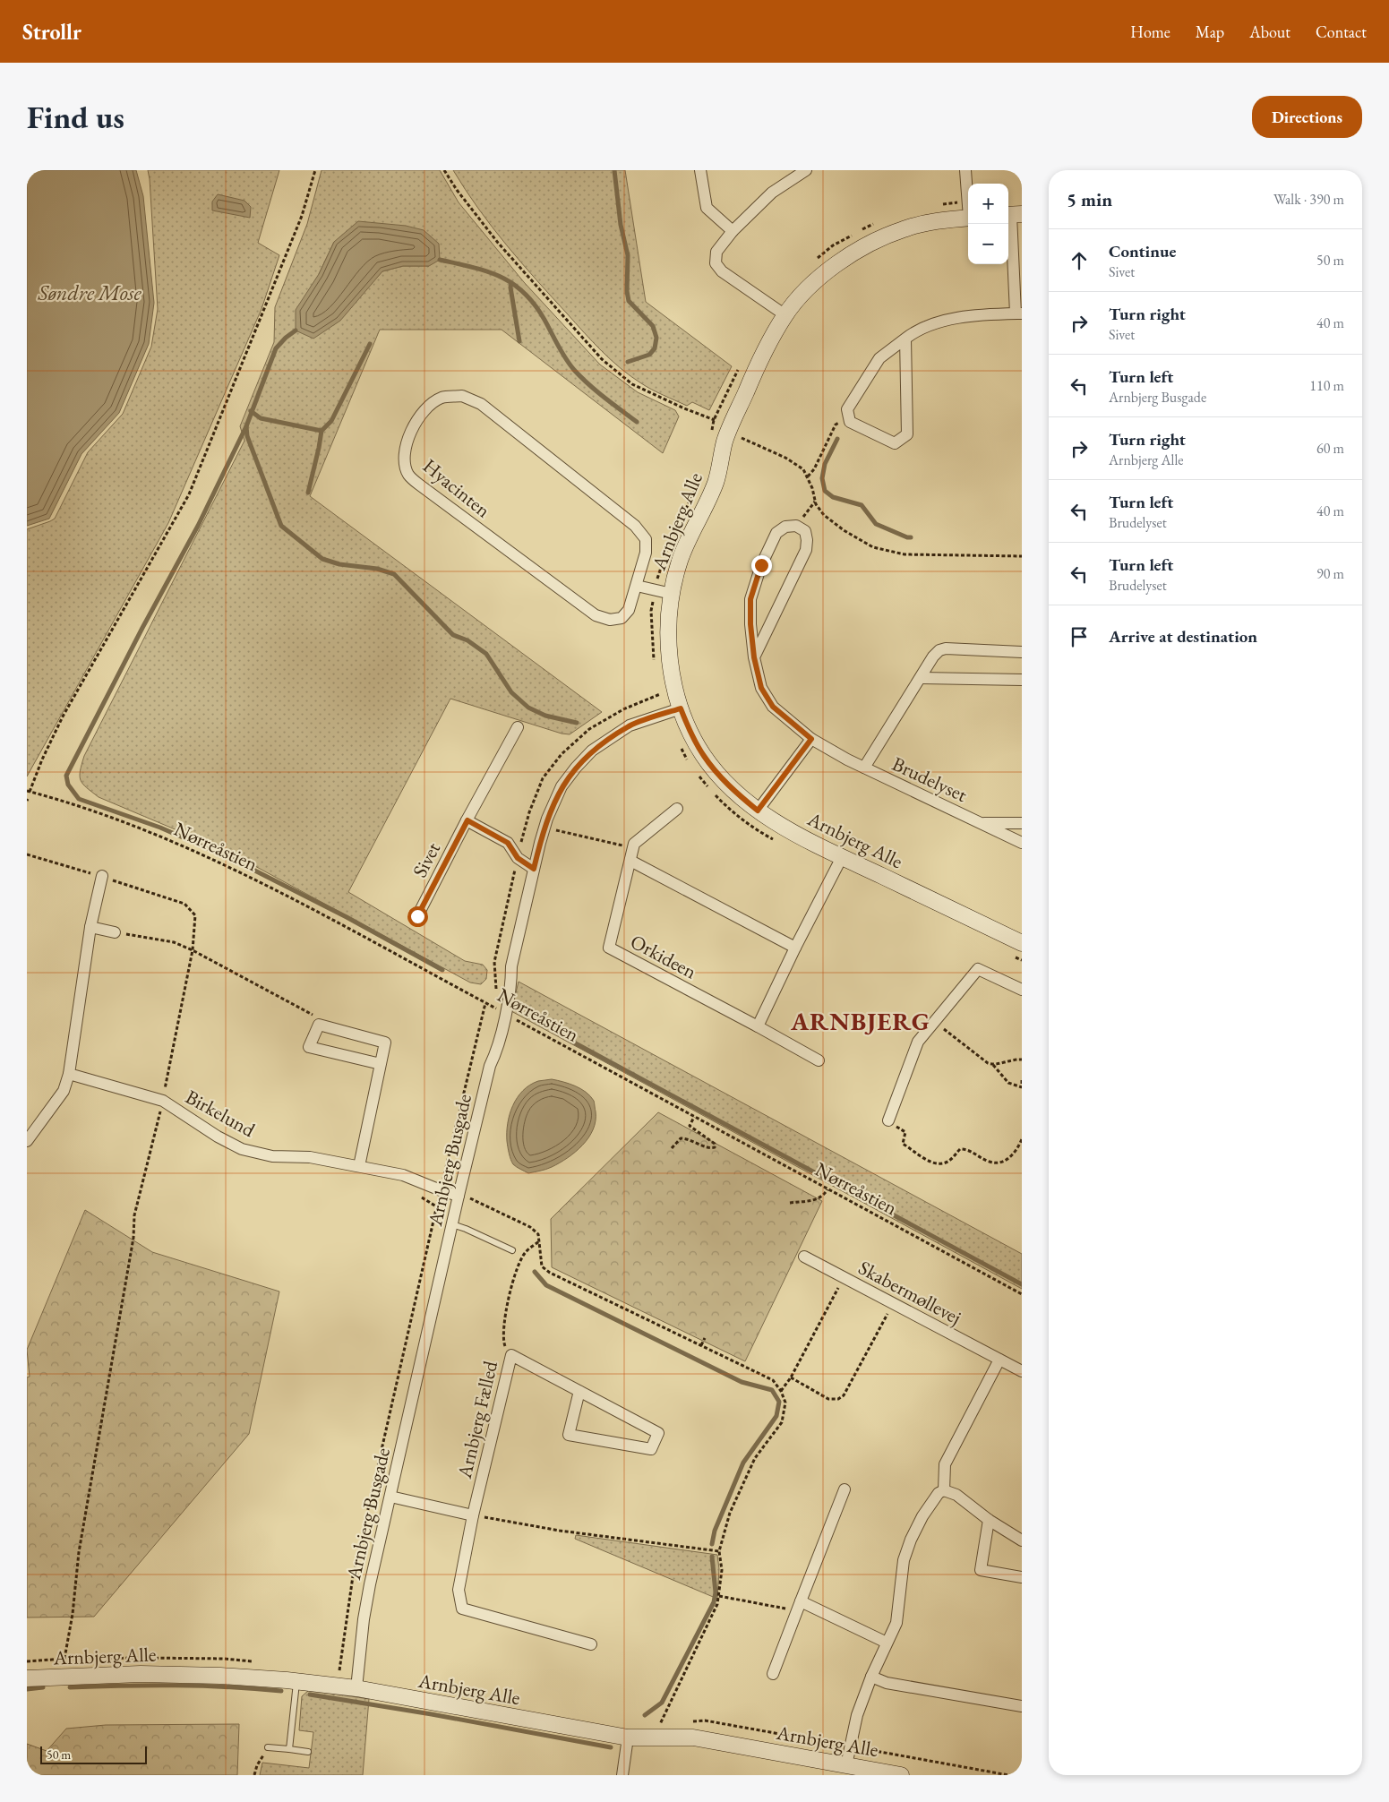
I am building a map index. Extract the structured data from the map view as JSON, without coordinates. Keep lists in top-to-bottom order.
{
  "streets": {
    "street": [
      "Hyacinten",
      "Arnbjerg Alle",
      "Brudelyset",
      "Sivet",
      "Orkideen",
      "Birkelund",
      "Arnbjerg Busgade",
      "Skabermøllevej",
      "Arnbjerg Fælled"
    ],
    "path": ["Nørreåstien"]
  },
  "crossings": [
    ["Arnbjerg Alle", "Arnbjerg Busgade"],
    ["Nørreåstien", "Arnbjerg Busgade"],
    ["Birkelund", "Arnbjerg Busgade"]
  ],
  "districts": ["ARNBJERG"],
  "water": ["Søndre Mose"],
  "scale_bar": "50 m",
  "page": {
    "header": "Strollr",
    "nav": [
      "Home",
      "Map",
      "About",
      "Contact"
    ],
    "buttons": "Directions",
    "title": "Find us",
    "heading": ["5 min", "Walk · 390 m"],
    "map_buttons": ["+", "−"],
    "list": [
      ["Continue", "Sivet", "50 m"],
      ["Turn right", "Sivet", "40 m"],
      ["Turn left", "Arnbjerg Busgade", "110 m"],
      ["Turn right", "Arnbjerg Alle", "60 m"],
      ["Turn left", "Brudelyset", "40 m"],
      ["Turn left", "Brudelyset", "90 m"],
      "Arrive at destination"
    ],
    "scale": "50 m"
  }
}
